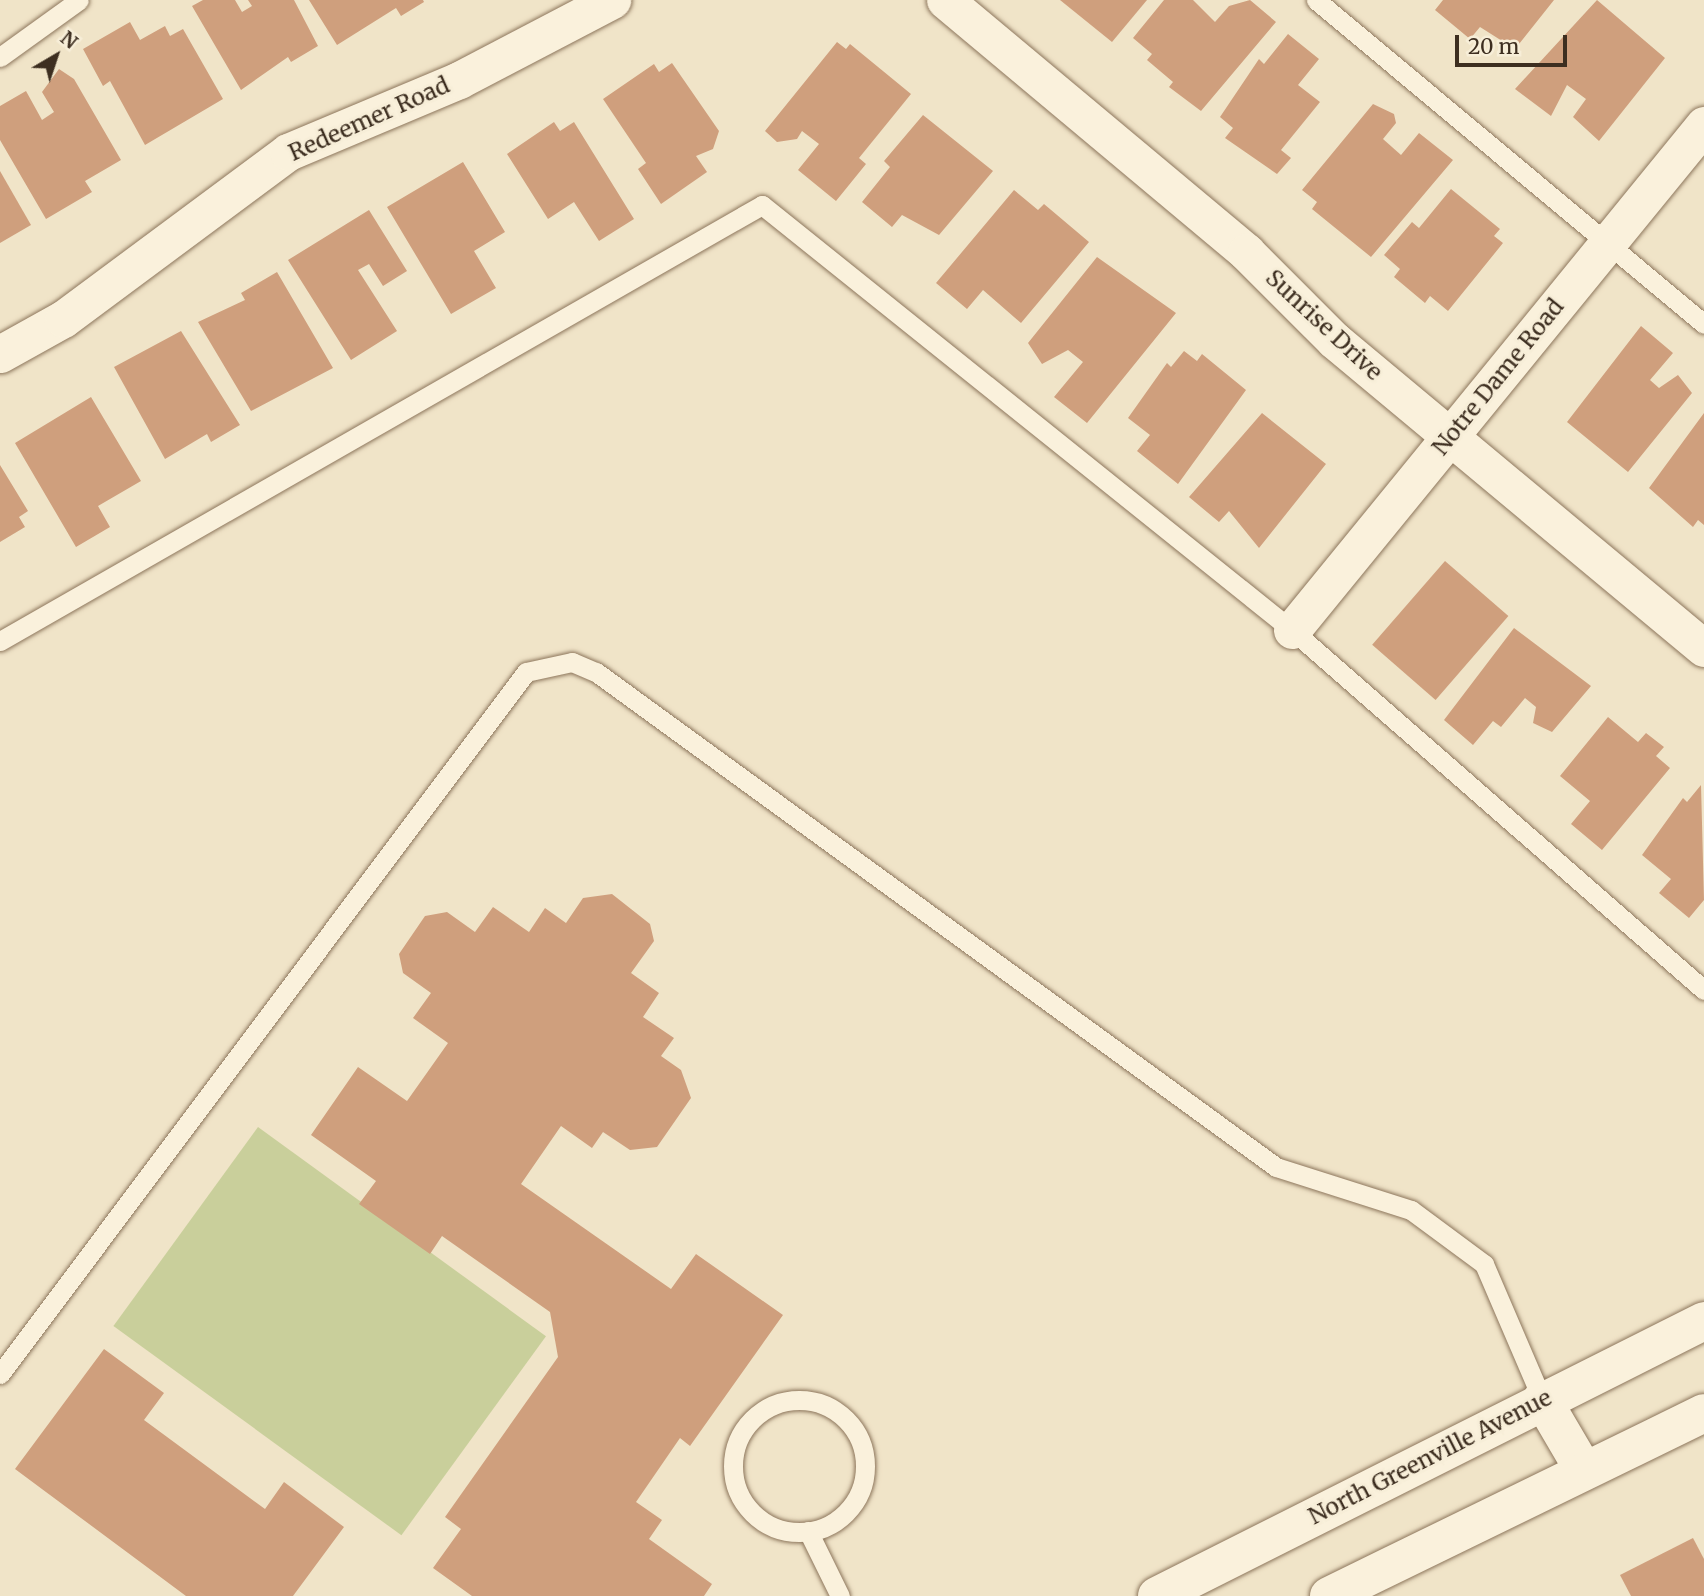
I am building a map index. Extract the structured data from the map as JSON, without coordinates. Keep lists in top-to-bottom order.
{
  "streets": {
    "main road": ["North Greenville Avenue"],
    "street": ["Redeemer Road", "Sunrise Drive", "Notre Dame Road"]
  },
  "crossings": [
    ["Sunrise Drive", "Notre Dame Road"]
  ],
  "scale_bar": "20 m",
  "north": "top right"
}
